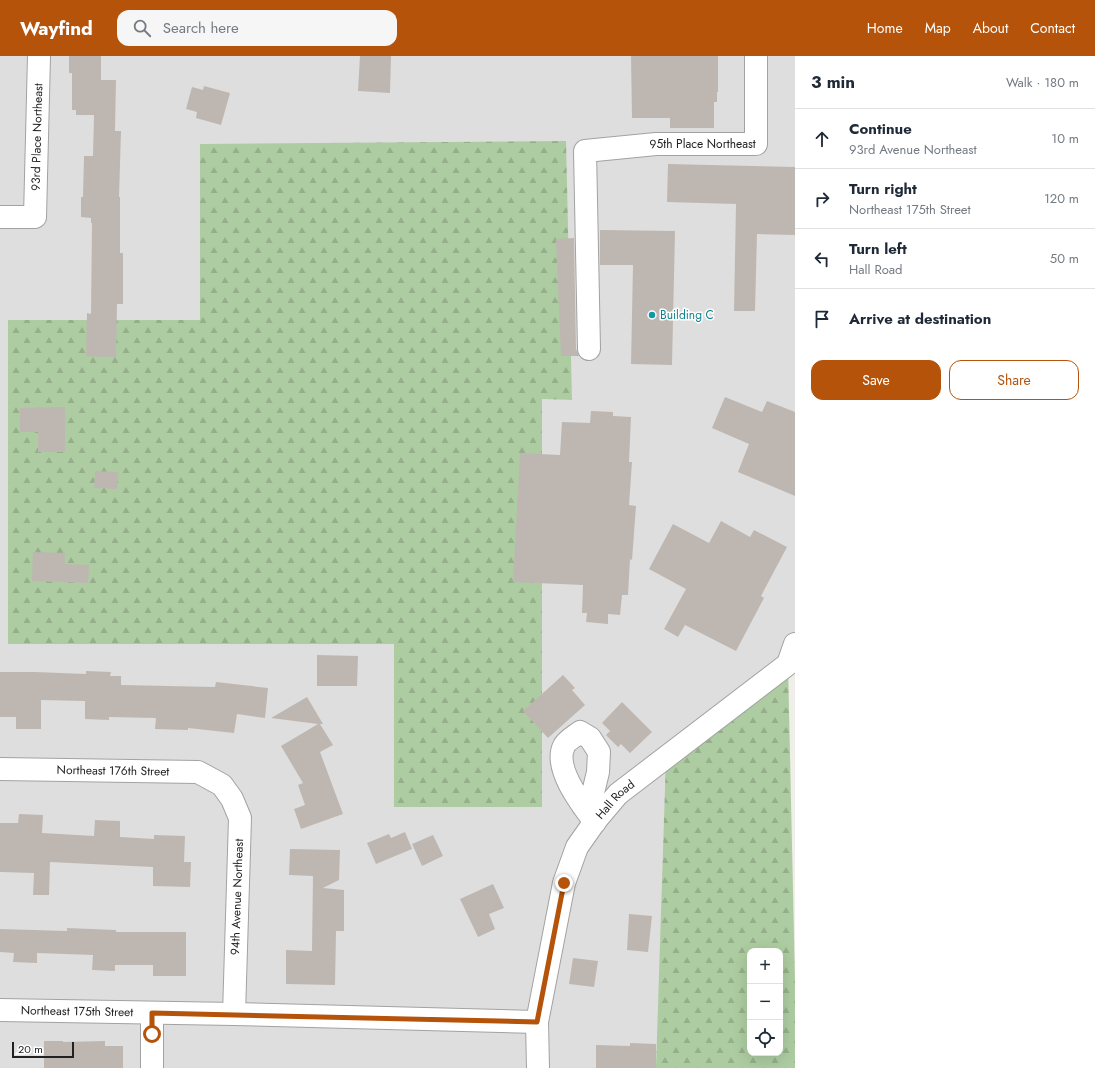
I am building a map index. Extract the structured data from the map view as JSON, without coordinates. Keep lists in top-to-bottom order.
{
  "streets": {
    "street": [
      "93rd Place Northeast",
      "95th Place Northeast",
      "Northeast 176th Street",
      "Hall Road",
      "94th Avenue Northeast",
      "Northeast 175th Street"
    ]
  },
  "crossings": [
    ["Northeast 176th Street", "94th Avenue Northeast"],
    ["Hall Road", "Northeast 175th Street"],
    ["94th Avenue Northeast", "Northeast 175th Street"]
  ],
  "places": ["Building C"],
  "scale_bar": "20 m",
  "page": {
    "header": "Wayfind",
    "search": "Search here",
    "nav": [
      "Home",
      "Map",
      "About",
      "Contact"
    ],
    "heading": ["3 min", "Walk · 180 m"],
    "list": [
      ["Continue", "93rd Avenue Northeast", "10 m"],
      ["Turn right", "Northeast 175th Street", "120 m"],
      ["Turn left", "Hall Road", "50 m"],
      "Arrive at destination"
    ],
    "buttons": ["Save", "Share"],
    "map_buttons": ["+", "−"],
    "scale": "20 m"
  }
}
